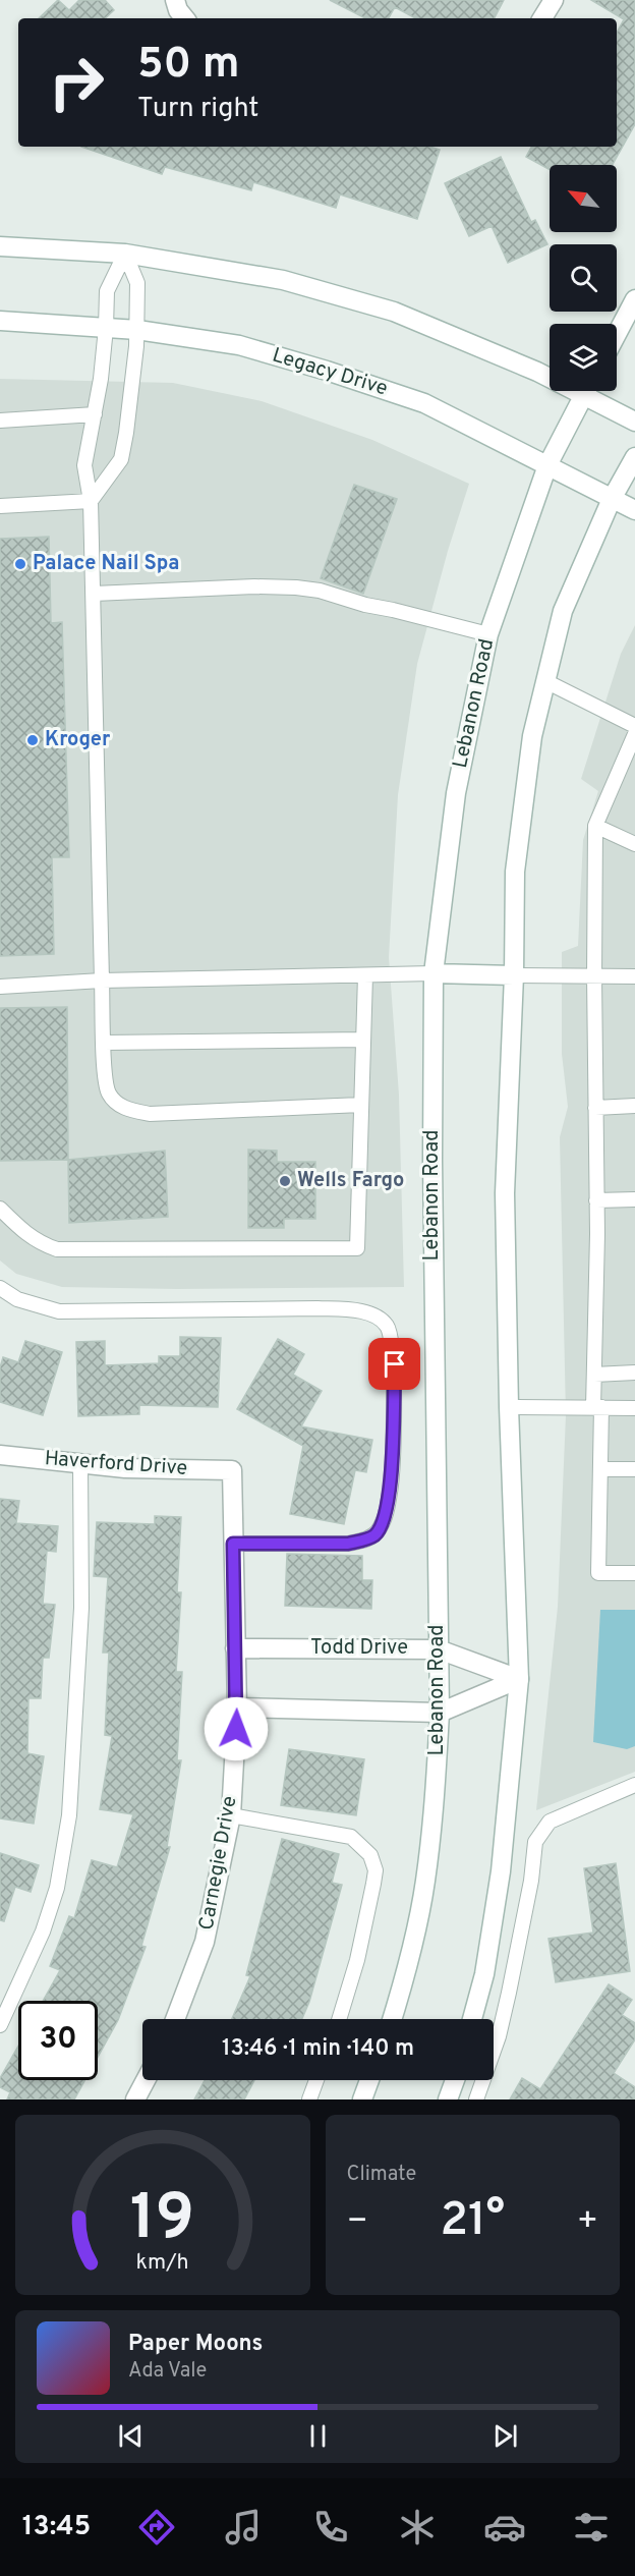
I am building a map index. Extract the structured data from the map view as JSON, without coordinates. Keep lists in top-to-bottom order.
{
  "streets": {
    "main road": [
      "Legacy Drive",
      "Lebanon Road",
      "Haverford Drive",
      "Todd Drive",
      "Carnegie Drive"
    ]
  },
  "crossings": [
    ["Legacy Drive", "Lebanon Road"],
    ["Lebanon Road", "Todd Drive"],
    ["Haverford Drive", "Carnegie Drive"],
    ["Todd Drive", "Carnegie Drive"]
  ],
  "places": ["Palace Nail Spa", "Kroger", "Wells Fargo"],
  "north": "top left",
  "page": {
    "turn": ["50 m", "Turn right"],
    "limit": "30",
    "trip": "13:46 · 1 min · 140 m",
    "tile": "Climate",
    "heat": ["−", "21°", "+"],
    "song": ["Paper Moons", "Ada Vale"],
    "tabs": "13:45",
    "gauge": ["19", "km/h"]
  }
}
